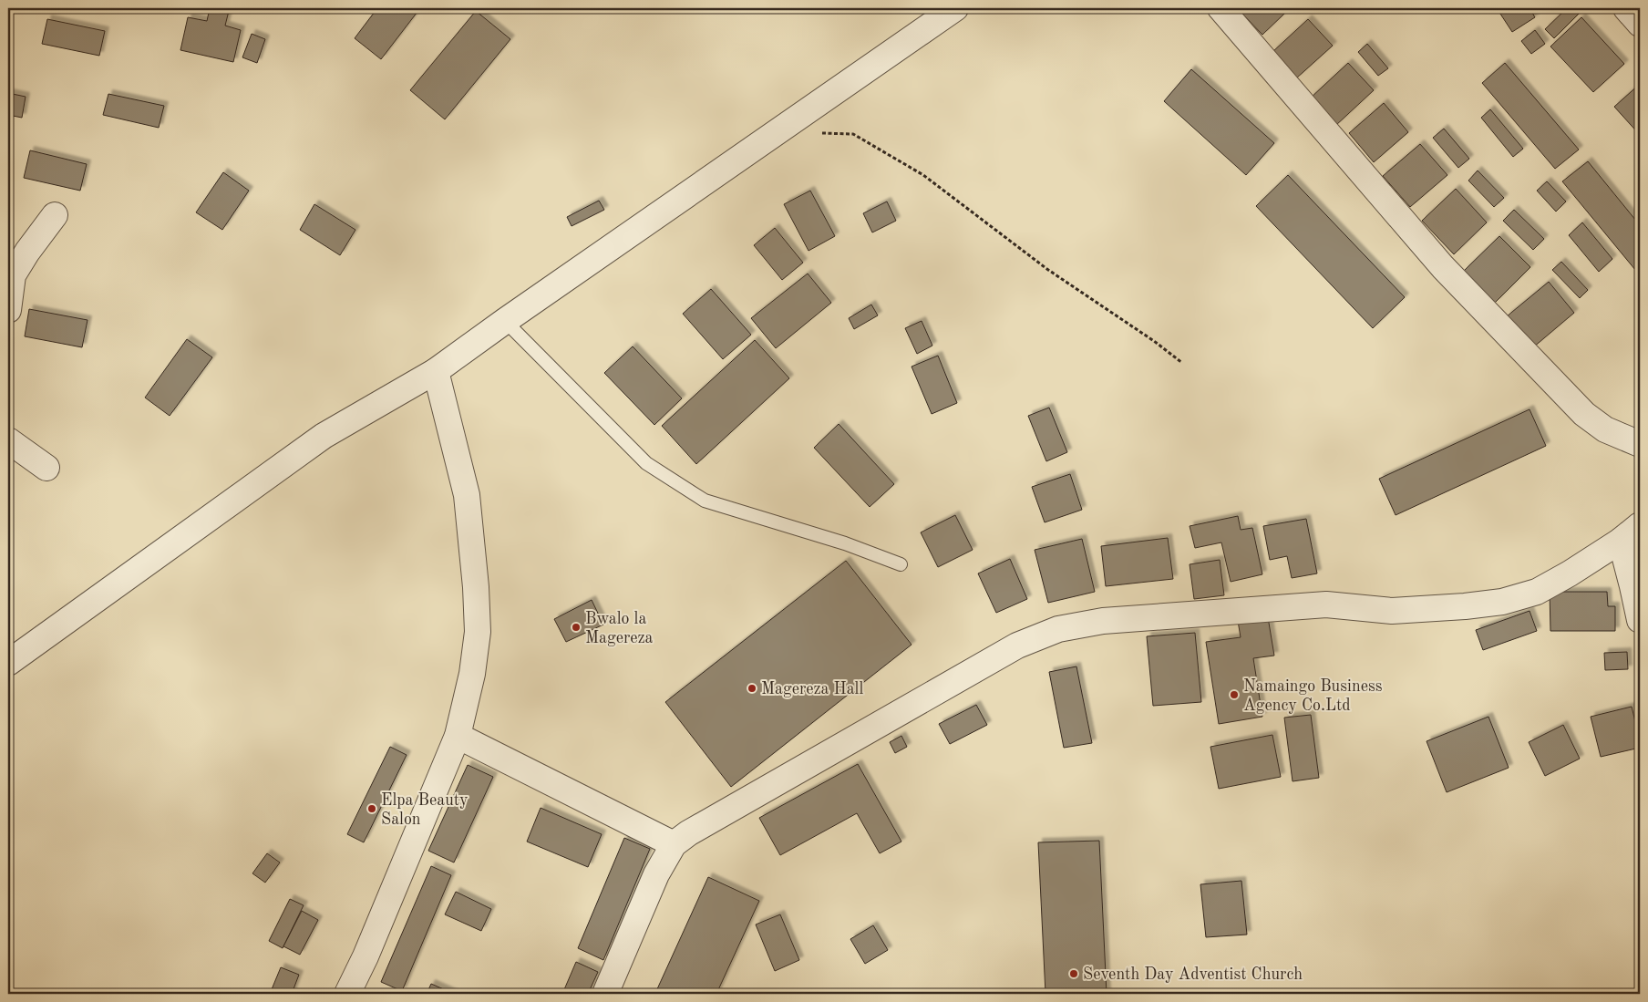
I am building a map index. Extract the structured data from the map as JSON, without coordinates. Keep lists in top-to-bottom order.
{
  "places": [
    "Bwalo la Magereza",
    "Magereza Hall",
    "Namaingo Business Agency Co.Ltd",
    "Elpa Beauty Salon",
    "Seventh Day Adventist Church"
  ]
}
